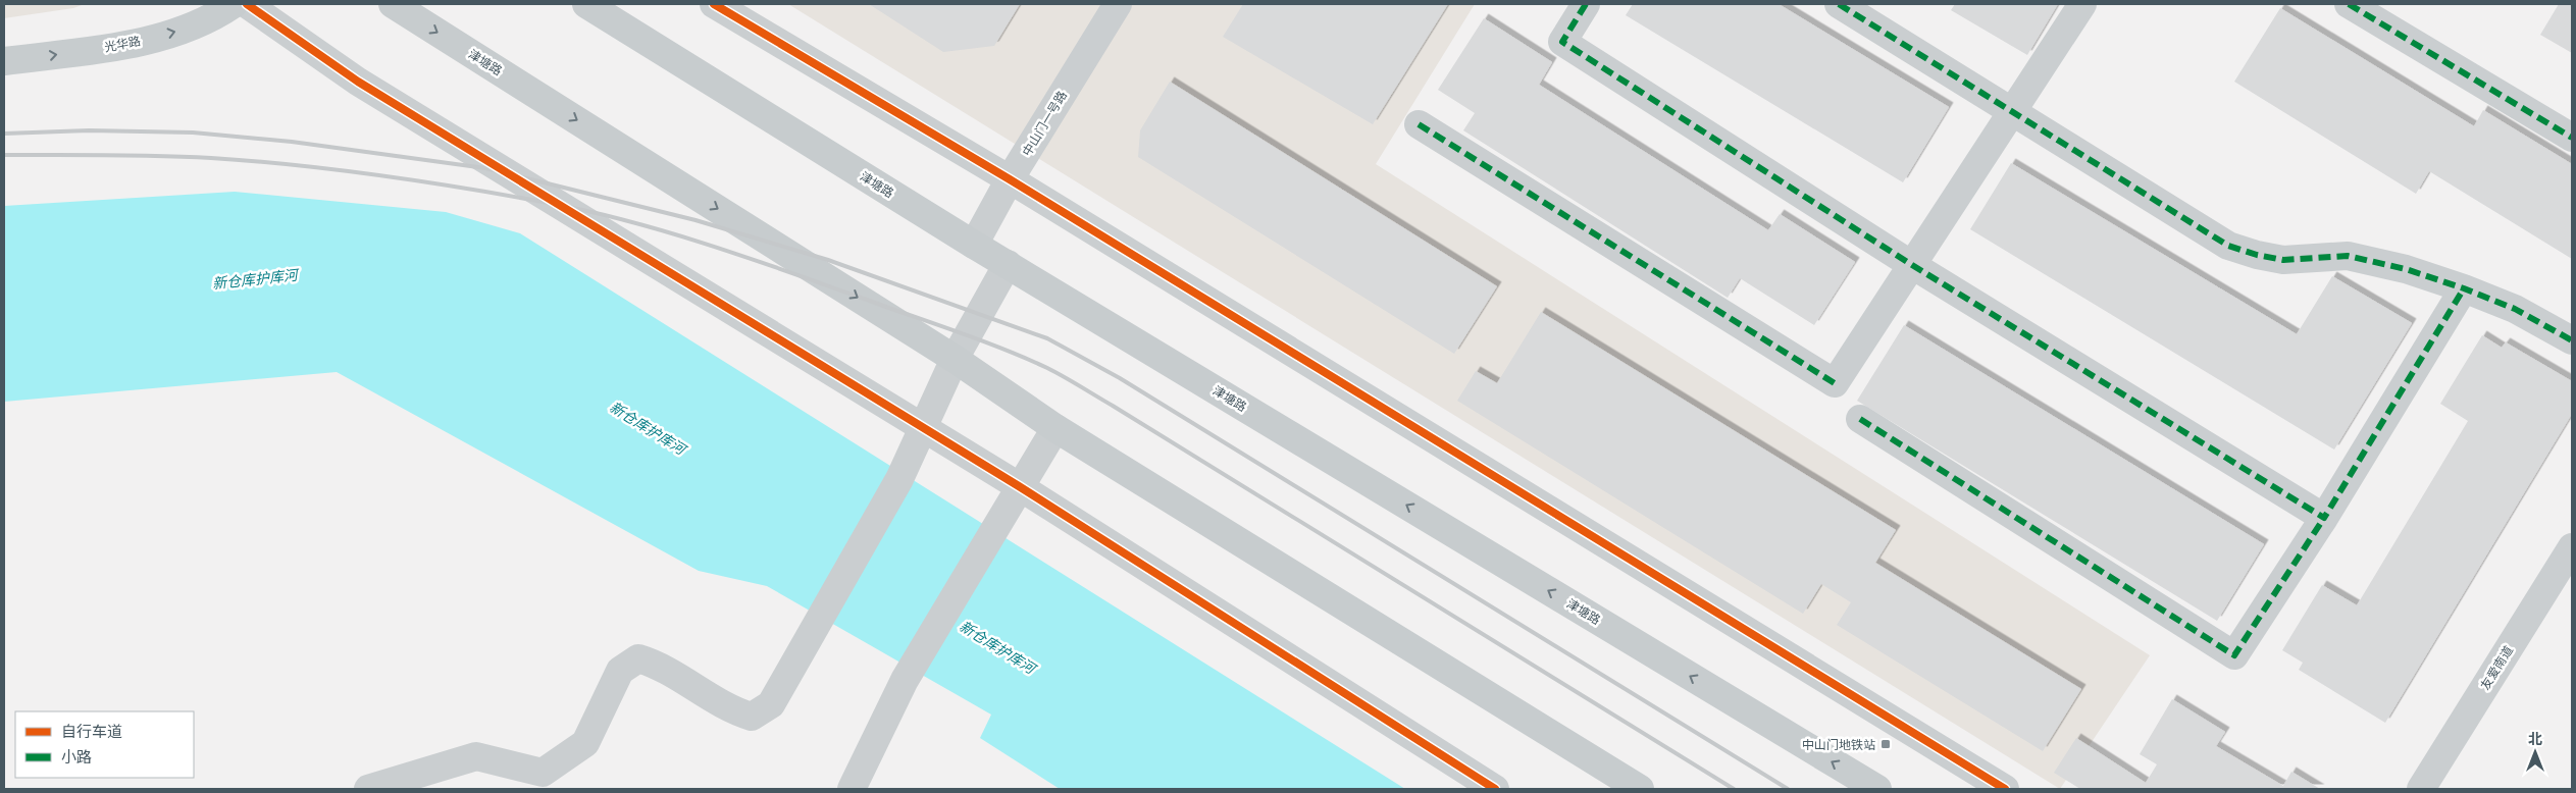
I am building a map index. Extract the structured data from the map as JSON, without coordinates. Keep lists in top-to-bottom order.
{
  "streets": {
    "main road": ["光华路", "津塘路"],
    "street": ["中山门一号路", "友爱南道"]
  },
  "crossings": [
    ["津塘路", "中山门一号路"]
  ],
  "one_way": ["光华路"],
  "water": ["新仓库护库河"],
  "places": {
    "transit": ["中山门地铁站"]
  },
  "legend": ["自行车道", "小路"],
  "north": "top"
}
